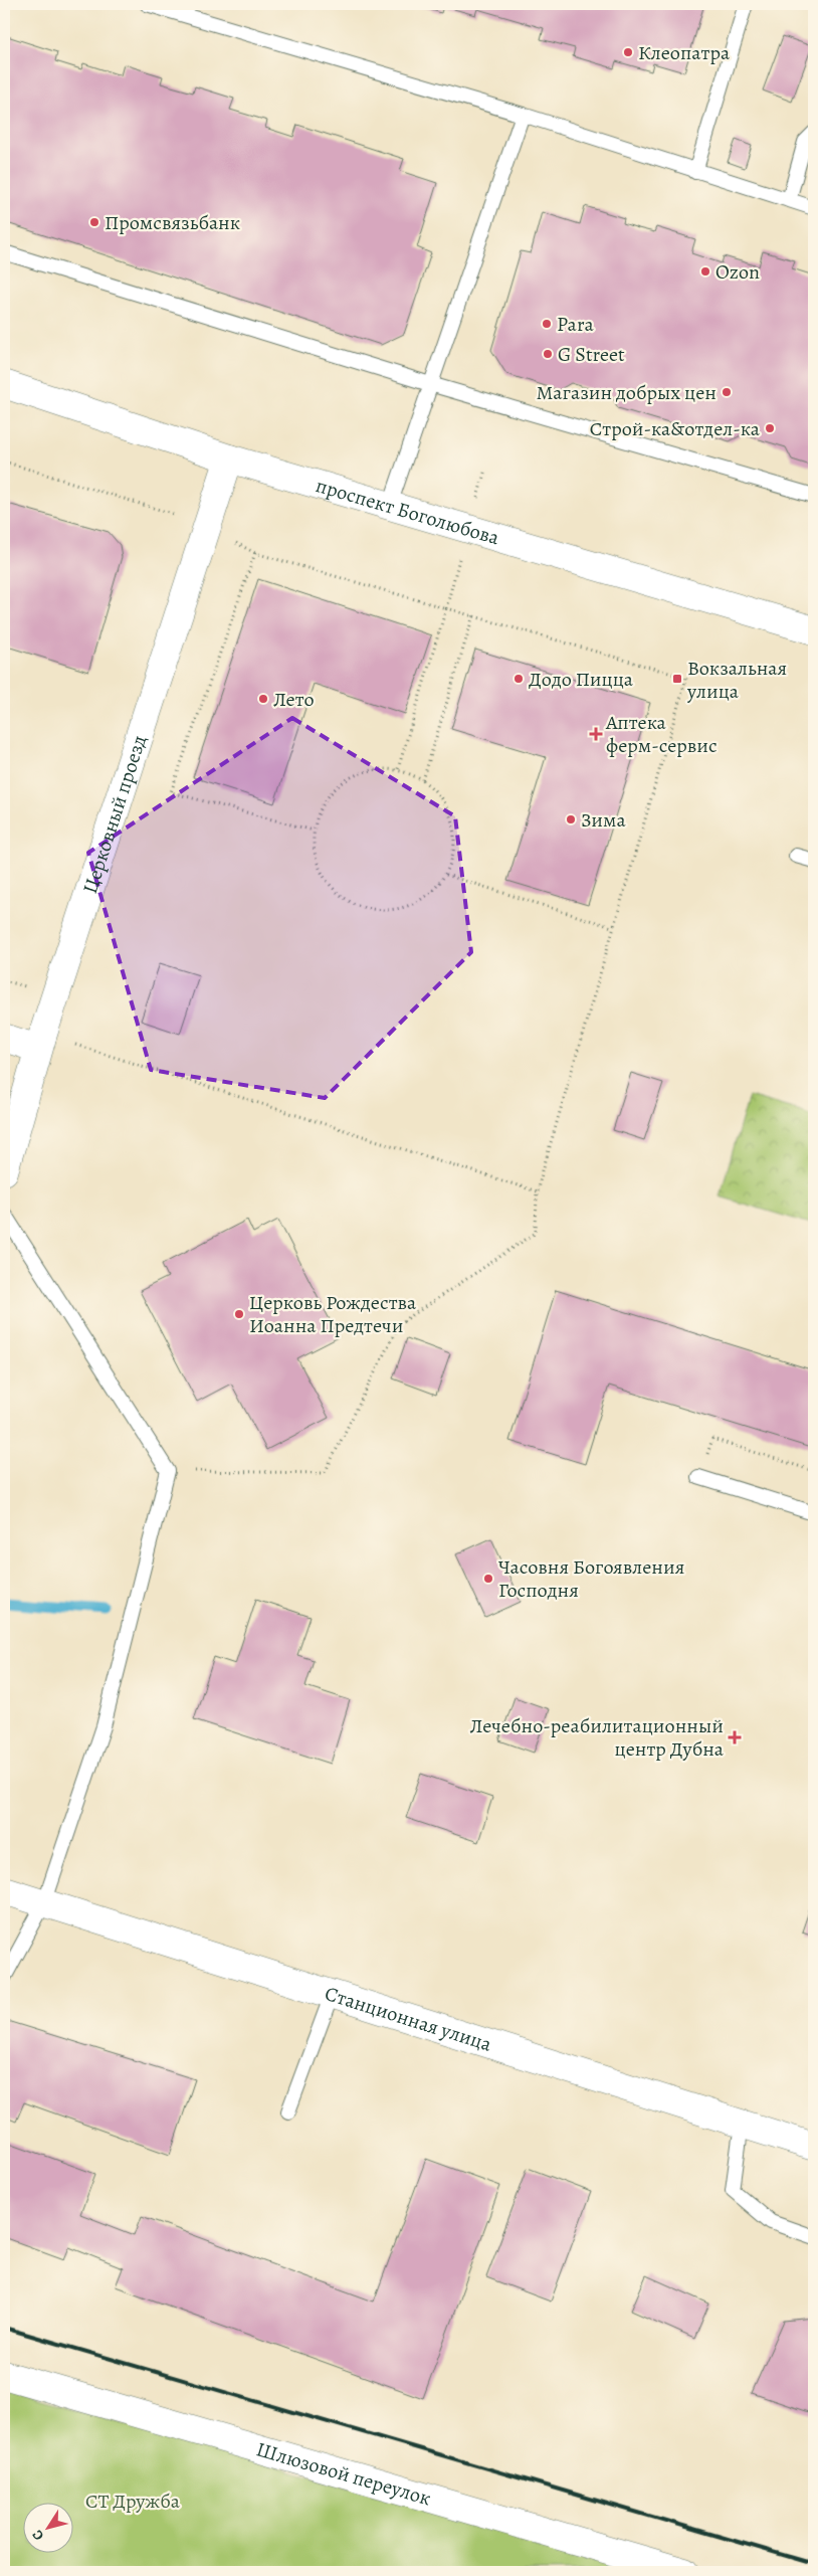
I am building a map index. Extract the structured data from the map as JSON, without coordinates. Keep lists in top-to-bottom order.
{
  "streets": {
    "main road": [
      "проспект Боголюбова",
      "Церковный проезд",
      "Станционная улица",
      "Шлюзовой переулок"
    ]
  },
  "crossings": [
    ["проспект Боголюбова", "Церковный проезд"]
  ],
  "parks": ["СТ Дружба"],
  "places": {
    "other": [
      "Клеопатра",
      "Промсвязьбанк",
      "Ozon",
      "Para",
      "G Street",
      "Магазин добрых цен",
      "Строй-ка&отдел-ка",
      "Додо Пицца",
      "Лето",
      "Зима",
      "Церковь Рождества Иоанна Предтечи",
      "Часовня Богоявления Господня"
    ],
    "transit": ["Вокзальная улица"],
    "health": ["Аптека ферм-сервис", "Лечебно-реабилитационный центр Дубна"]
  },
  "north": "bottom left"
}
